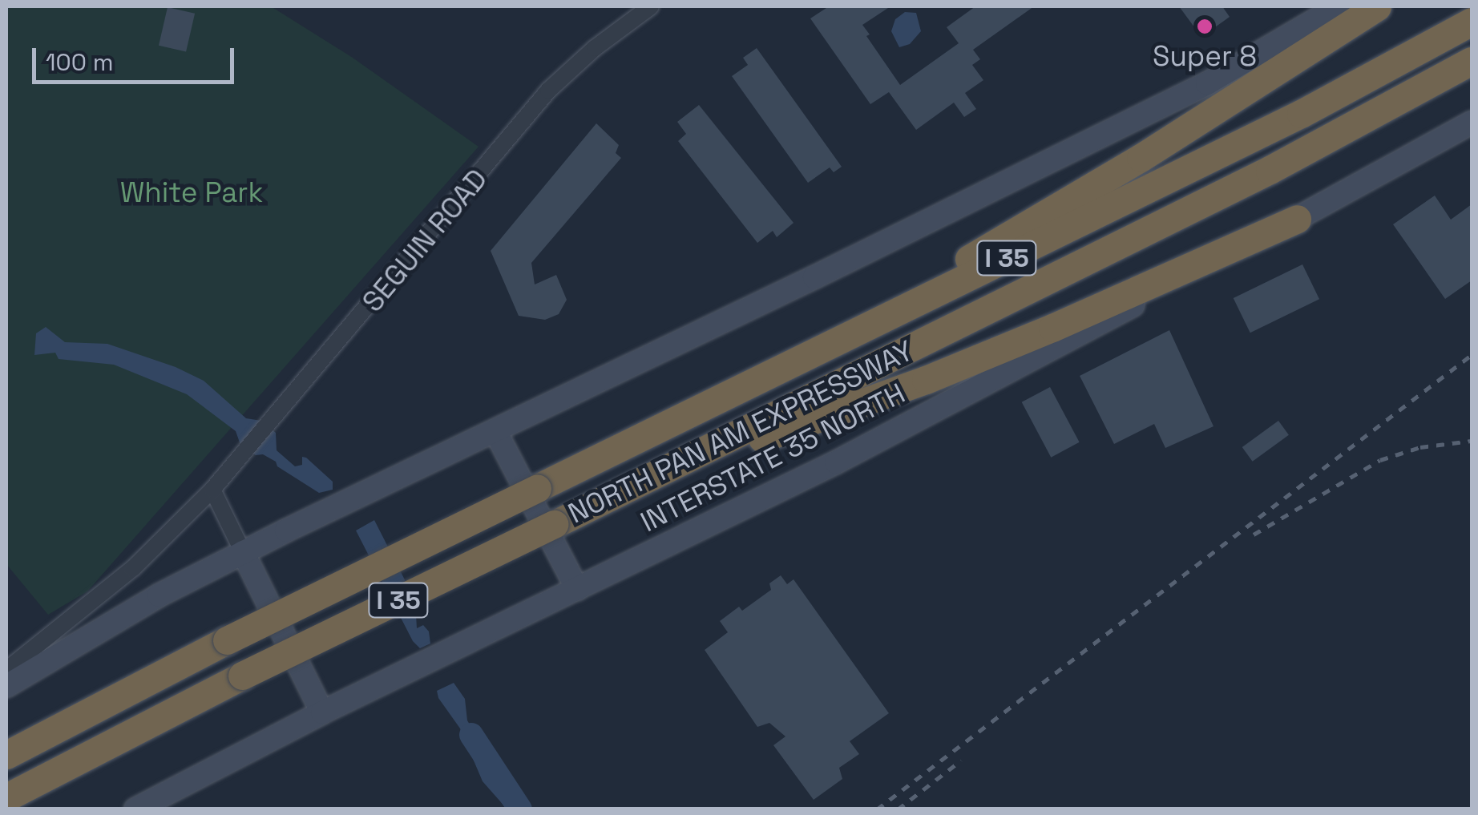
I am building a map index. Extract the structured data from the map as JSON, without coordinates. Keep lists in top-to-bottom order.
{
  "streets": {
    "highway": ["I 35", "NORTH PAN AM EXPRESSWAY"],
    "main road": ["INTERSTATE 35 NORTH"],
    "street": ["SEGUIN ROAD"]
  },
  "parks": ["White Park"],
  "places": ["Super 8"],
  "scale_bar": "100 m"
}
